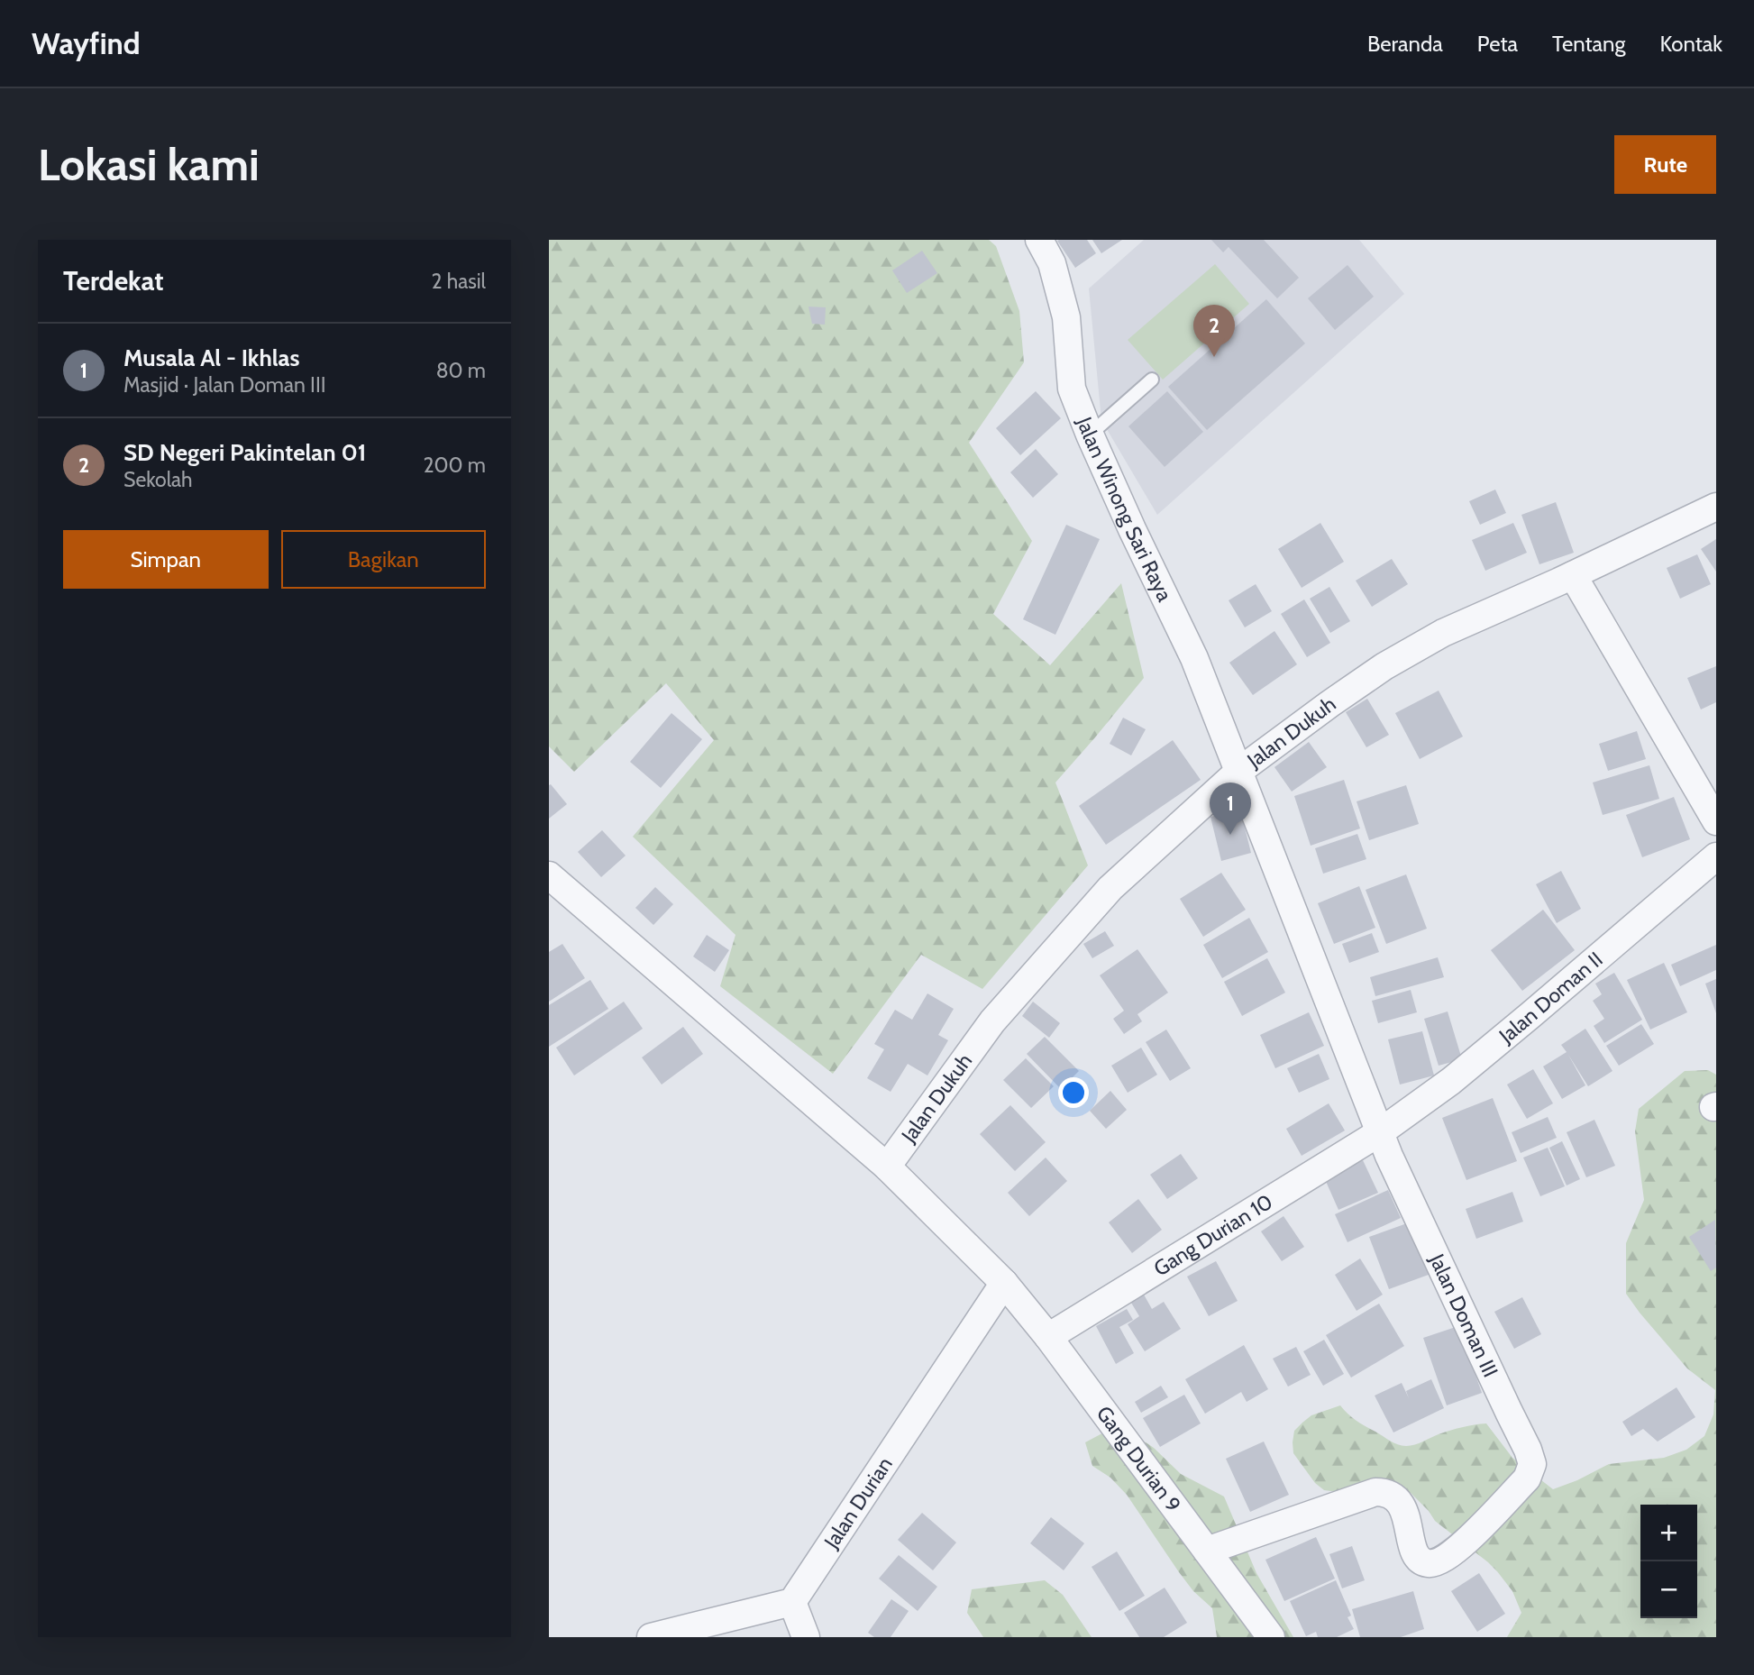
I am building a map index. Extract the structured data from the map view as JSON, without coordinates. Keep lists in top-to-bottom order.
{
  "streets": {
    "street": [
      "Jalan Winong Sari Raya",
      "Jalan Dukuh",
      "Jalan Doman II",
      "Gang Durian 10",
      "Jalan Doman III",
      "Gang Durian 9",
      "Jalan Durian"
    ]
  },
  "crossings": [
    ["Jalan Winong Sari Raya", "Jalan Dukuh"],
    ["Jalan Winong Sari Raya", "Jalan Doman III"],
    ["Jalan Dukuh", "Jalan Doman III"],
    ["Jalan Dukuh", "Gang Durian 9"],
    ["Jalan Doman II", "Gang Durian 10"],
    ["Jalan Doman II", "Jalan Doman III"],
    ["Gang Durian 10", "Jalan Doman III"],
    ["Gang Durian 10", "Gang Durian 9"],
    ["Jalan Doman III", "Gang Durian 9"],
    ["Gang Durian 9", "Jalan Durian"]
  ],
  "page": {
    "header": "Wayfind",
    "nav": [
      "Beranda",
      "Peta",
      "Tentang",
      "Kontak"
    ],
    "buttons": [
      "Rute",
      ["Simpan", "Bagikan"]
    ],
    "title": "Lokasi kami",
    "heading": ["Terdekat", "2 hasil"],
    "pins": ["2", "1"],
    "list": [
      {
        "mark": "1",
        "name": "Musala Al - Ikhlas",
        "note": "Masjid · Jalan Doman III",
        "value": "80 m"
      },
      {
        "mark": "2",
        "name": "SD Negeri Pakintelan 01",
        "note": "Sekolah",
        "value": "200 m"
      }
    ],
    "map_buttons": ["+", "−"]
  }
}
